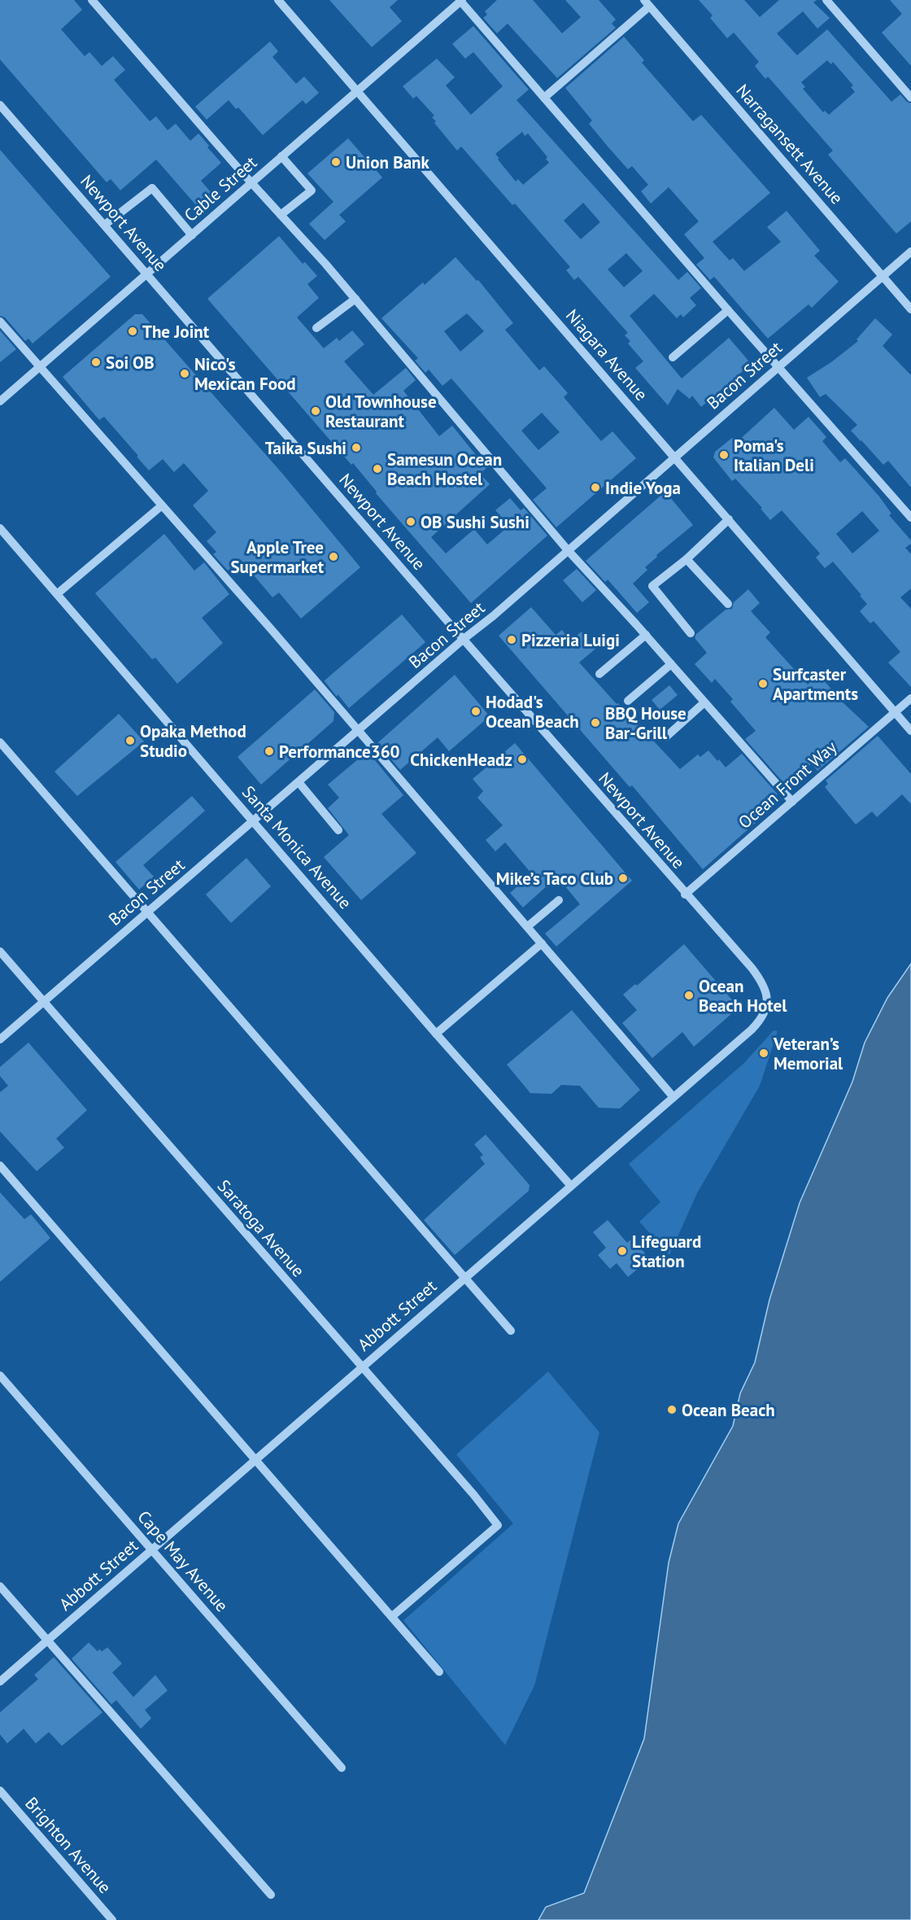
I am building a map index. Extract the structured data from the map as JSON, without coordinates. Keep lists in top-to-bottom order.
{
  "streets": {
    "street": [
      "Narragansett Avenue",
      "Cable Street",
      "Newport Avenue",
      "Niagara Avenue",
      "Bacon Street",
      "Ocean Front Way",
      "Santa Monica Avenue",
      "Saratoga Avenue",
      "Abbott Street",
      "Cape May Avenue",
      "Brighton Avenue"
    ]
  },
  "crossings": [
    ["Narragansett Avenue", "Bacon Street"],
    ["Cable Street", "Newport Avenue"],
    ["Cable Street", "Niagara Avenue"],
    ["Newport Avenue", "Bacon Street"],
    ["Newport Avenue", "Ocean Front Way"],
    ["Newport Avenue", "Abbott Street"],
    ["Niagara Avenue", "Bacon Street"],
    ["Niagara Avenue", "Ocean Front Way"],
    ["Bacon Street", "Santa Monica Avenue"],
    ["Bacon Street", "Saratoga Avenue"],
    ["Santa Monica Avenue", "Abbott Street"],
    ["Saratoga Avenue", "Abbott Street"],
    ["Abbott Street", "Cape May Avenue"]
  ],
  "places": [
    "Union Bank",
    "The Joint",
    "Soi OB",
    "Nico's Mexican Food",
    "Old Townhouse Restaurant",
    "Taika Sushi",
    "Poma's Italian Deli",
    "Samesun Ocean Beach Hostel",
    "Indie Yoga",
    "OB Sushi Sushi",
    "Apple Tree Supermarket",
    "Pizzeria Luigi",
    "Surfcaster Apartments",
    "Hodad's Ocean Beach",
    "BBQ House Bar-Grill",
    "Opaka Method Studio",
    "Performance360",
    "ChickenHeadz",
    "Mike’s Taco Club",
    "Ocean Beach Hotel",
    "Veteran’s Memorial",
    "Lifeguard Station",
    "Ocean Beach"
  ]
}
